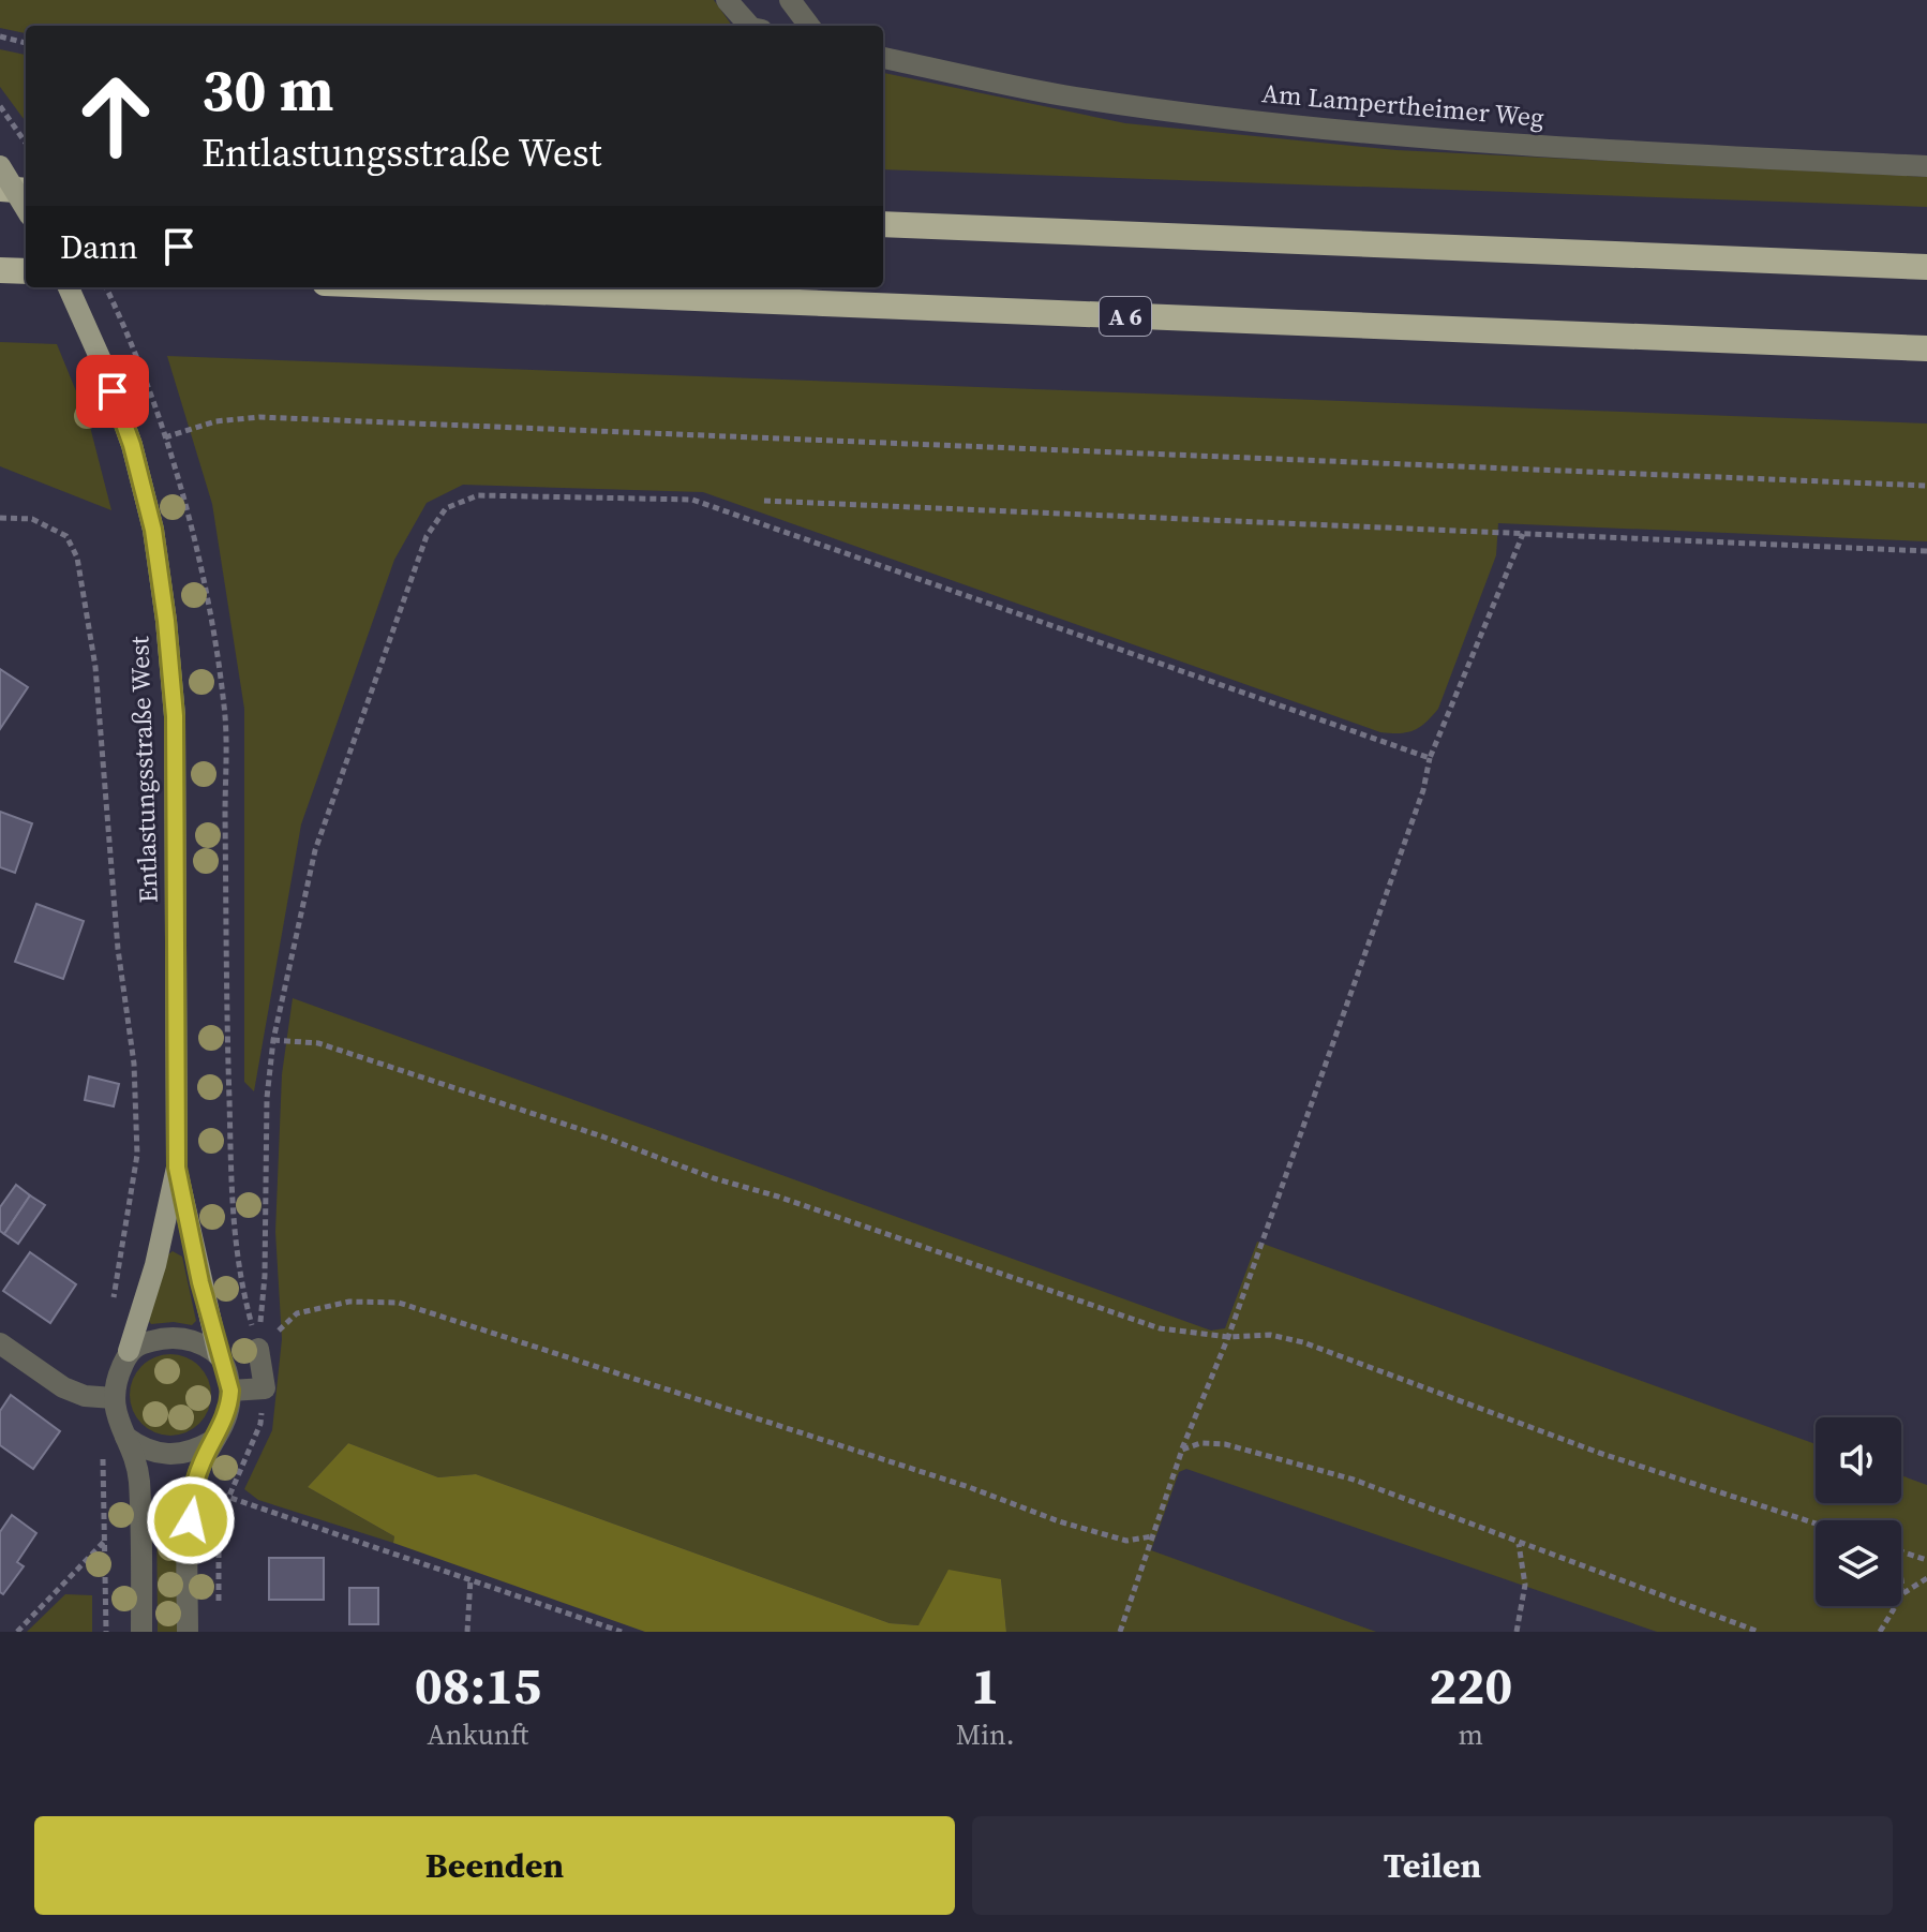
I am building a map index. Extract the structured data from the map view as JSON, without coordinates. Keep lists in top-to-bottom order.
{
  "streets": {
    "highway": ["A 6"],
    "main road": ["Entlastungsstraße West"],
    "street": ["Am Lampertheimer Weg"]
  },
  "page": {
    "turn": ["30 m", "Entlastungsstraße West"],
    "then": "Dann",
    "eta": [
      "08:15",
      "Ankunft",
      "1",
      "Min.",
      "220",
      "m"
    ],
    "buttons": ["Beenden", "Teilen"]
  }
}
